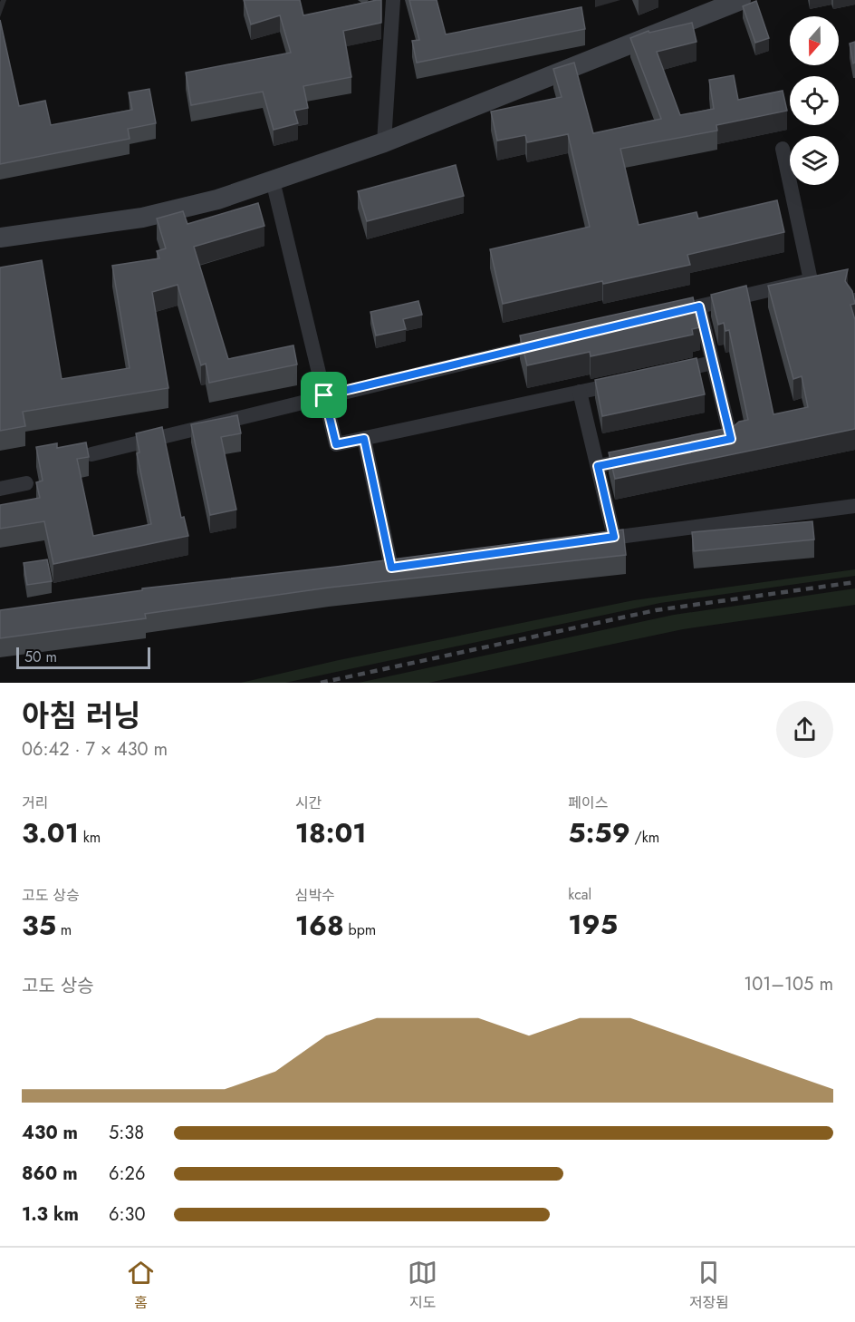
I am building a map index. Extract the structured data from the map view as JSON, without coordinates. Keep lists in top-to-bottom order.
{
  "scale_bar": "50 m",
  "north": "bottom",
  "page": {
    "scale": "50 m",
    "heading": ["아침 러닝", "06:42 · 7 × 430 m"],
    "stats": [
      ["거리", "3.01 km"],
      ["시간", "18:01"],
      ["페이스", "5:59 /km"],
      ["고도 상승", "35 m"],
      ["심박수", "168 bpm"],
      ["kcal", "195"]
    ],
    "chart": ["고도 상승", "101–105 m"],
    "list": [
      {
        "name": "430 m",
        "note": "5:38"
      },
      {
        "name": "860 m",
        "note": "6:26"
      },
      {
        "name": "1.3 km",
        "note": "6:30"
      }
    ],
    "tabs": ["홈", "지도", "저장됨"]
  }
}
